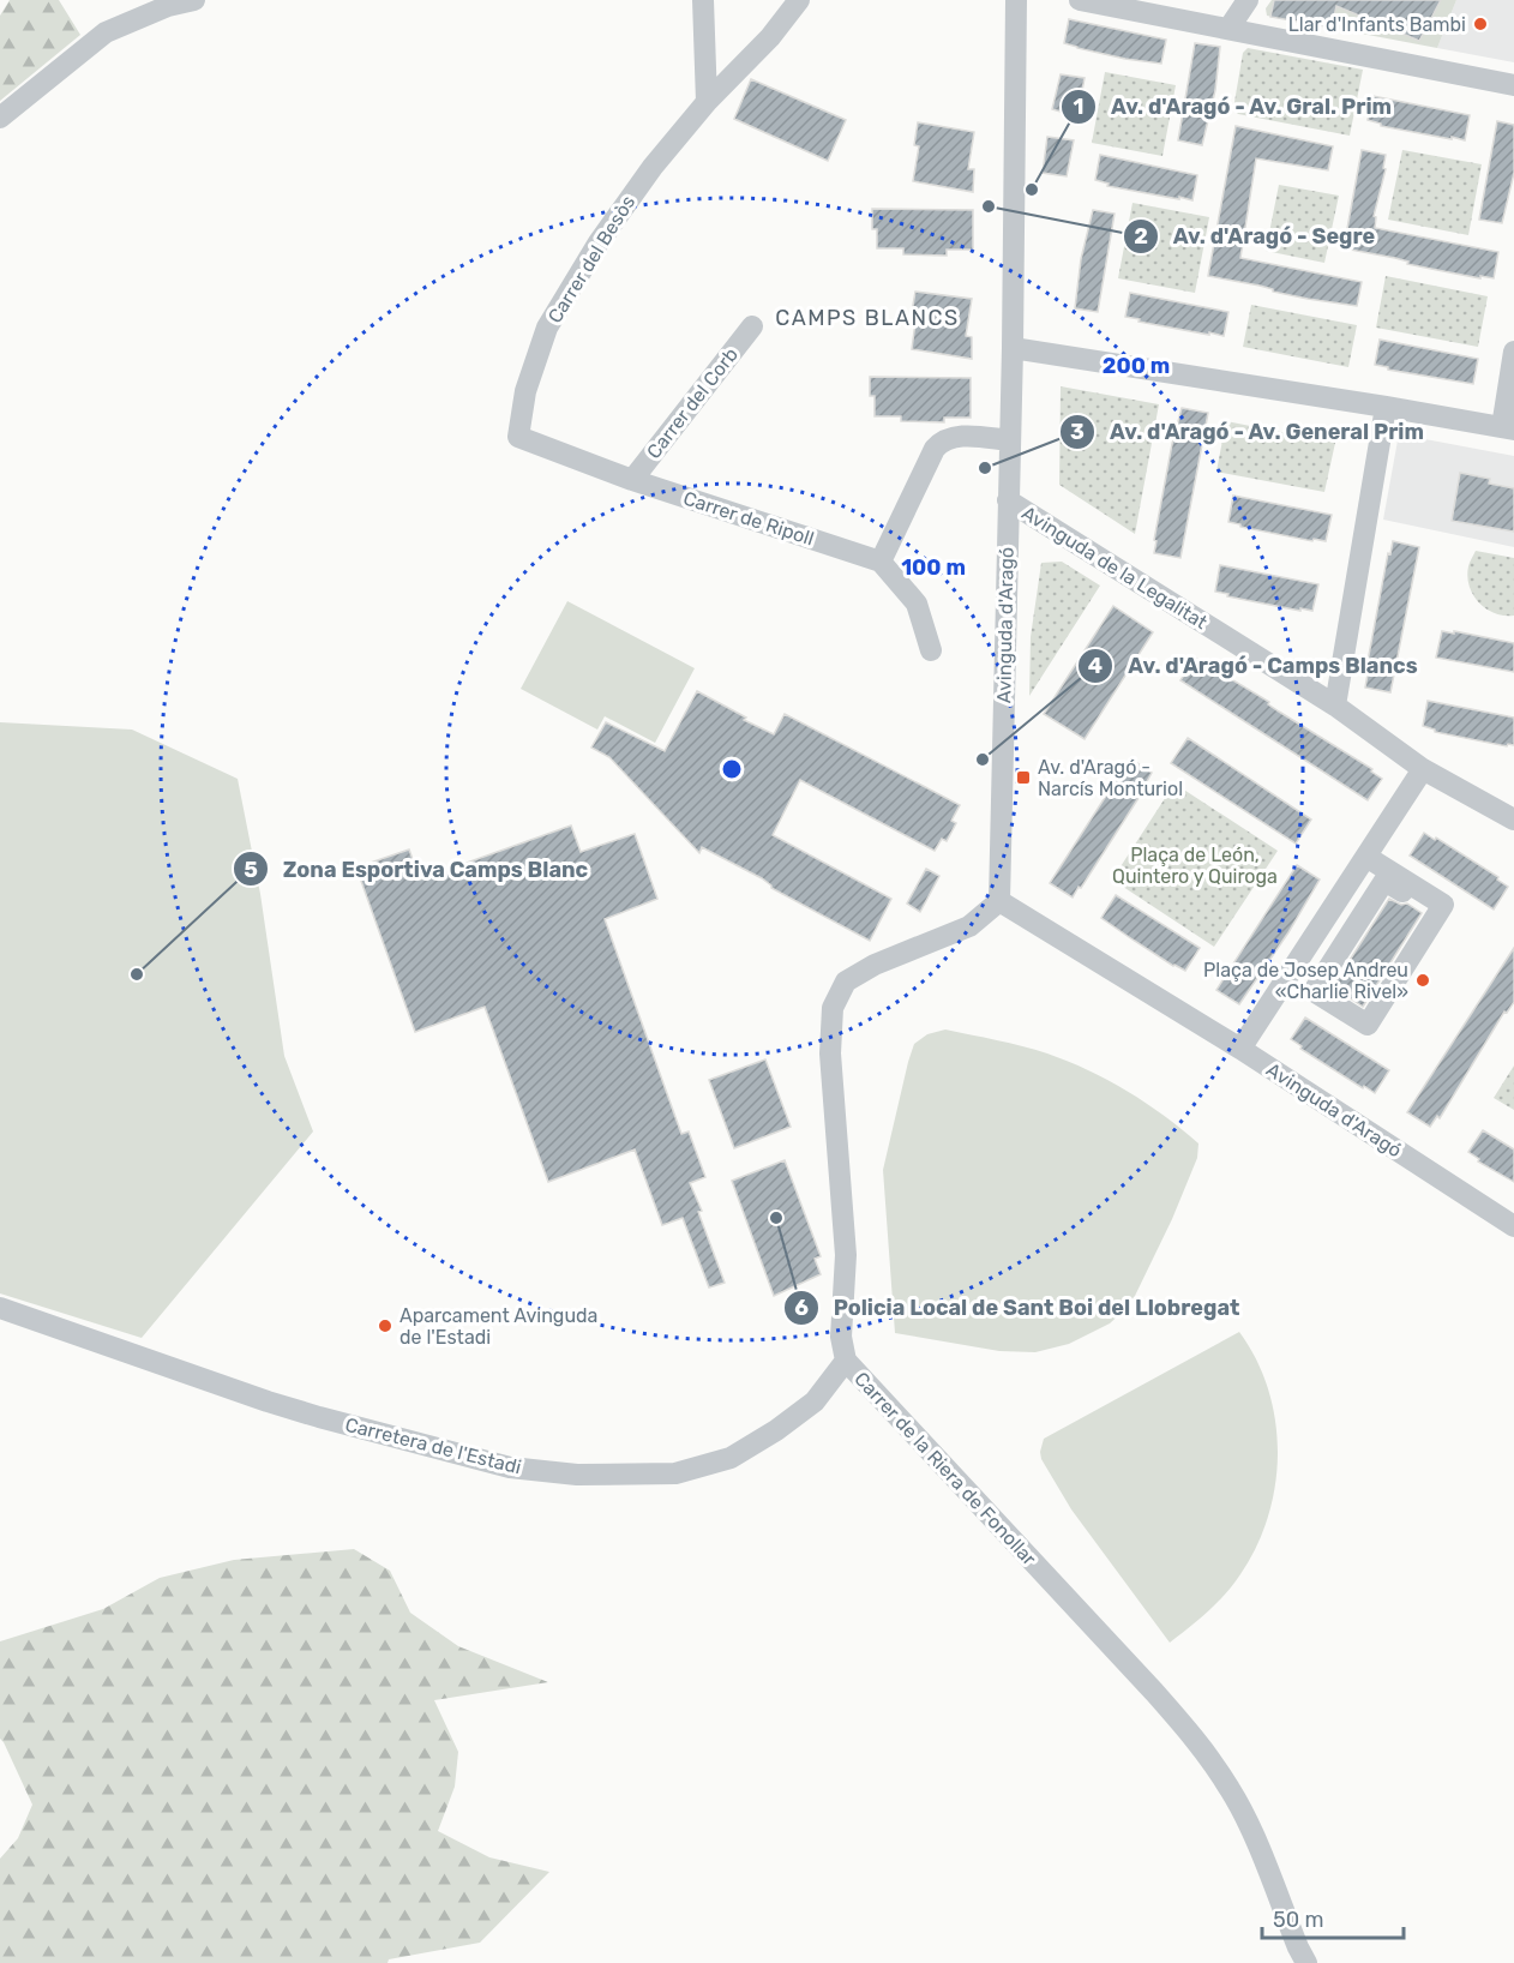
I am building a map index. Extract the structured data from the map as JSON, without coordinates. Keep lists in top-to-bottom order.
{
  "streets": {
    "street": [
      "Carrer del Besòs",
      "Carrer del Corb",
      "Carrer de Ripoll",
      "Avinguda de la Legalitat",
      "Avinguda d'Aragó",
      "Carretera de l'Estadi",
      "Carrer de la Riera de Fonollar"
    ]
  },
  "crossings": [
    ["Carrer del Besòs", "Carrer de Ripoll"],
    ["Carrer del Corb", "Carrer de Ripoll"],
    ["Avinguda de la Legalitat", "Avinguda d'Aragó"],
    ["Avinguda d'Aragó", "Carrer de la Riera de Fonollar"],
    ["Carretera de l'Estadi", "Carrer de la Riera de Fonollar"]
  ],
  "districts": ["CAMPS BLANCS"],
  "parks": ["Plaça de León, Quintero y Quiroga"],
  "places": {
    "other": [
      "Llar d'Infants Bambi",
      "Av. d'Aragó - Av. Gral. Prim",
      "Av. d'Aragó - Segre",
      "Av. d'Aragó - Av. General Prim",
      "Av. d'Aragó - Camps Blancs",
      "Zona Esportiva Camps Blanc",
      "Plaça de Josep Andreu «Charlie Rivel»",
      "Policia Local de Sant Boi del Llobregat",
      "Aparcament Avinguda de l'Estadi"
    ],
    "transit": ["Av. d'Aragó - Narcís Monturiol"]
  },
  "scale_bar": "50 m",
  "rings": ["200 m", "100 m"]
}
